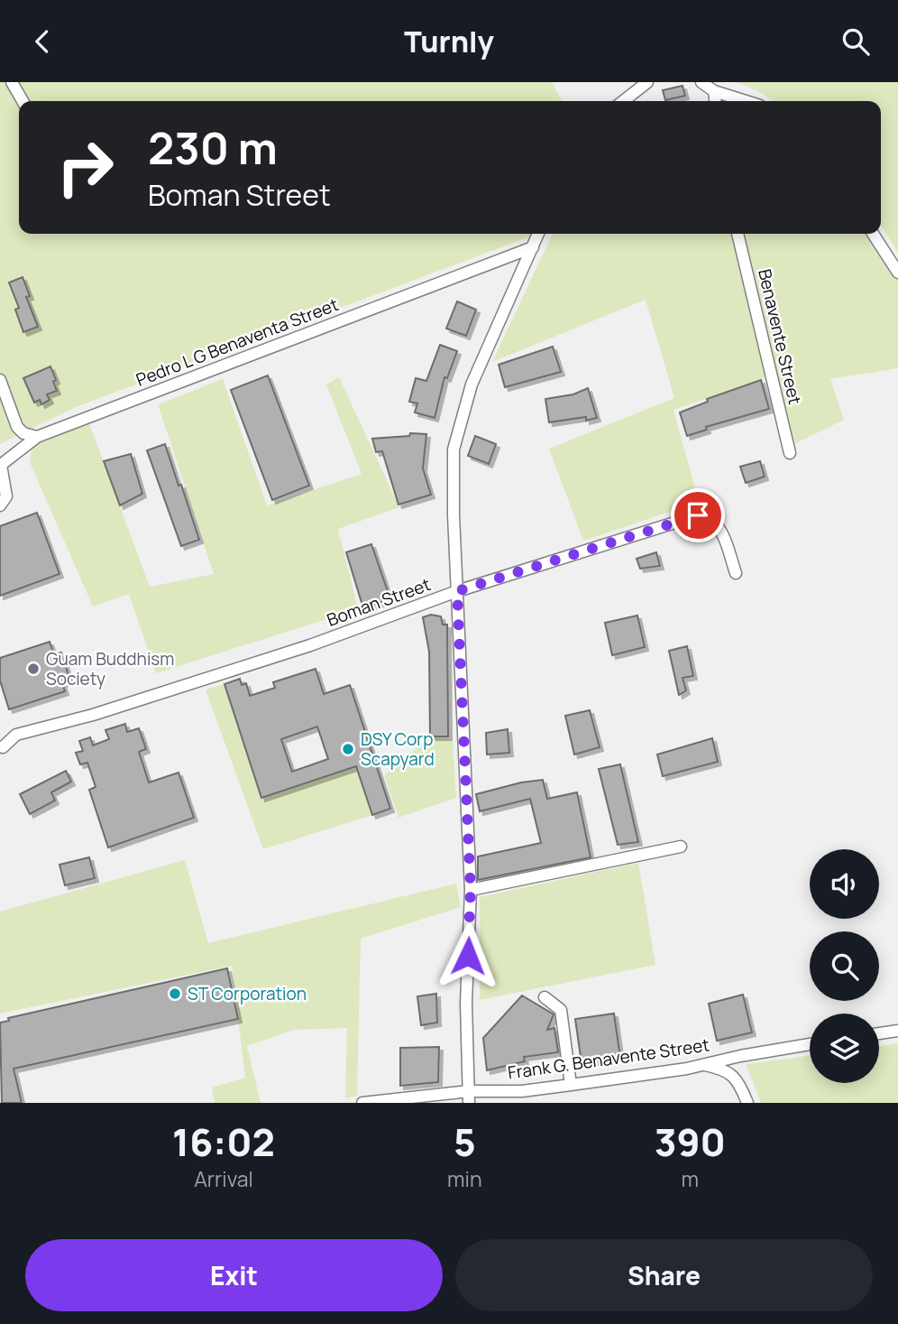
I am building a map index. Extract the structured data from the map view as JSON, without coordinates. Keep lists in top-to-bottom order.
{
  "streets": {
    "street": [
      "Benavente Street",
      "Pedro L G Benaventa Street",
      "Boman Street",
      "Frank G. Benavente Street"
    ]
  },
  "places": ["Guam Buddhism Society", "DSY Corp Scapyard", "ST Corporation"],
  "page": {
    "header": "Turnly",
    "turn": ["230 m", "Boman Street"],
    "eta": [
      "16:02",
      "Arrival",
      "5",
      "min",
      "390",
      "m"
    ],
    "buttons": ["Exit", "Share"]
  }
}
